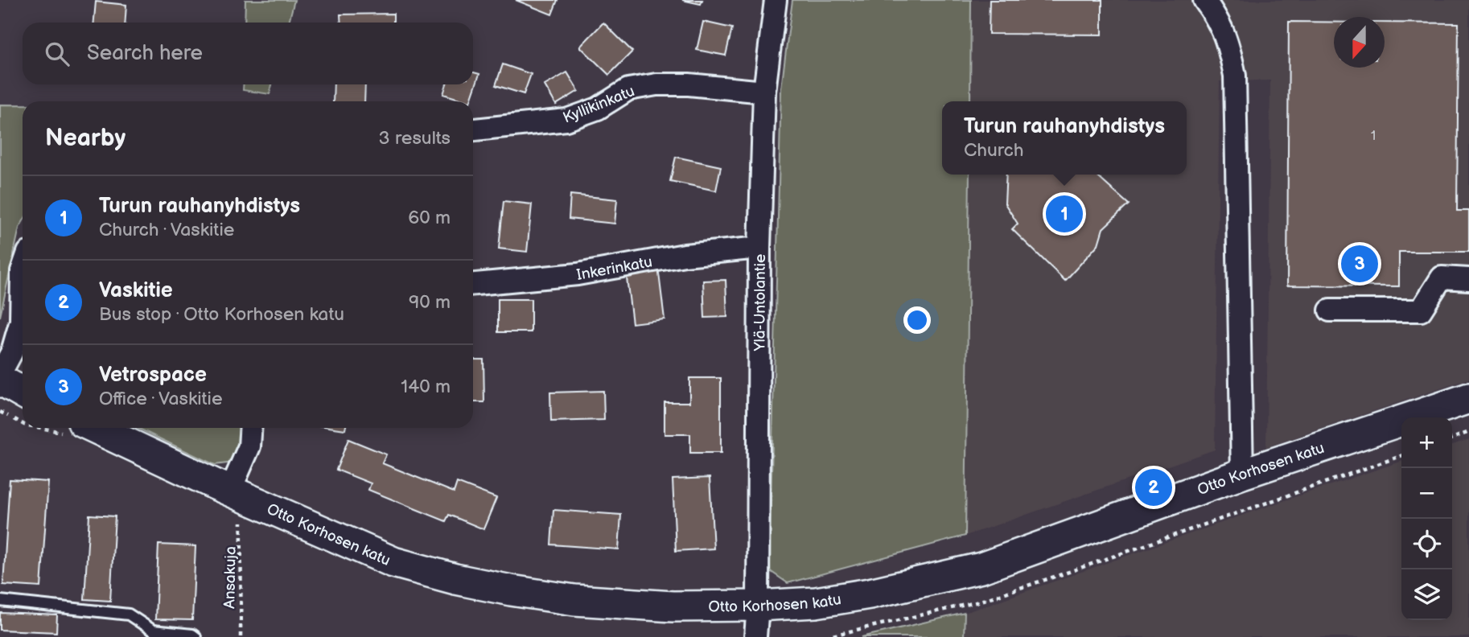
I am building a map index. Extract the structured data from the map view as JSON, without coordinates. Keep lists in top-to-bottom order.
{
  "streets": {
    "street": [
      "Kyllikinkatu",
      "Inkerinkatu",
      "Ylä-Untolantie",
      "Otto Korhosen katu"
    ],
    "path": ["Ansakuja"]
  },
  "crossings": [
    ["Kyllikinkatu", "Ylä-Untolantie"],
    ["Inkerinkatu", "Ylä-Untolantie"],
    ["Ylä-Untolantie", "Otto Korhosen katu"]
  ],
  "house_numbers": ["1"],
  "north": "bottom",
  "page": {
    "search": "Search here",
    "popup": ["Turun rauhanyhdistys", "Church"],
    "heading": ["Nearby", "3 results"],
    "list": [
      {
        "mark": "1",
        "name": "Turun rauhanyhdistys",
        "note": "Church · Vaskitie",
        "value": "60 m"
      },
      {
        "mark": "2",
        "name": "Vaskitie",
        "note": "Bus stop · Otto Korhosen katu",
        "value": "90 m"
      },
      {
        "mark": "3",
        "name": "Vetrospace",
        "note": "Office · Vaskitie",
        "value": "140 m"
      }
    ],
    "pins": ["1", "3", "2"],
    "map_buttons": ["+", "−"]
  }
}
